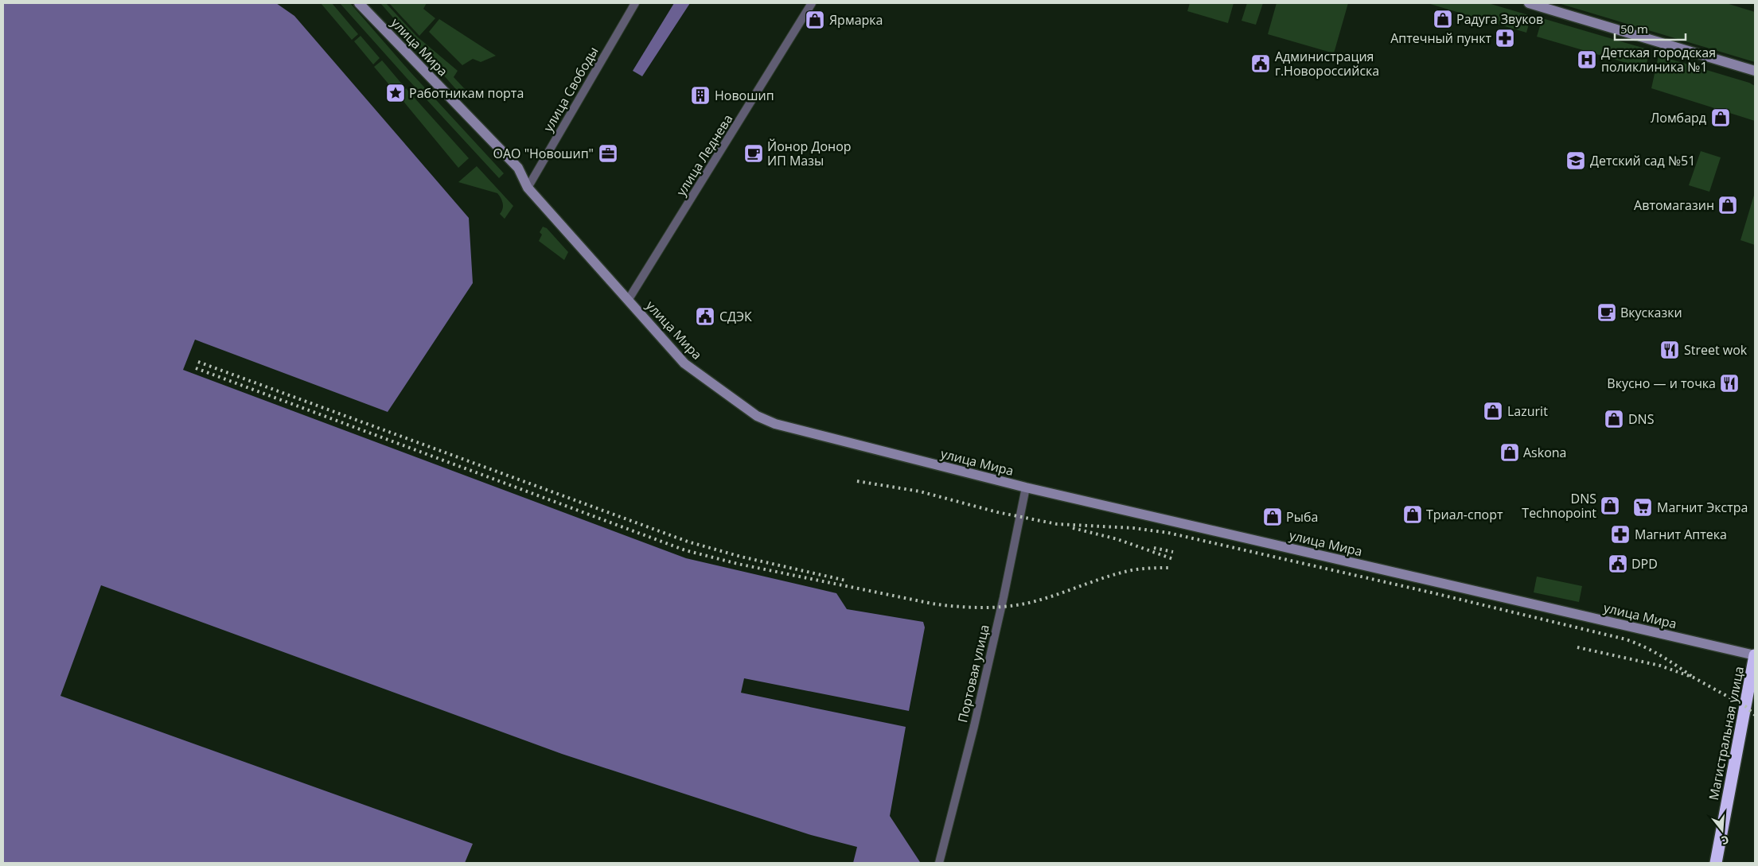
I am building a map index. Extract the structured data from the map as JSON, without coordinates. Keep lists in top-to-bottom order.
{
  "streets": {
    "highway": ["Магистральная улица"],
    "street": [
      "улица Мира",
      "улица Свободы",
      "улица Леднева",
      "Портовая улица"
    ]
  },
  "crossings": [
    ["улица Мира", "улица Свободы"],
    ["улица Мира", "улица Леднева"],
    ["улица Мира", "Портовая улица"],
    ["улица Мира", "Магистральная улица"]
  ],
  "places": {
    "shop": [
      "Радуга Звуков",
      "Ярмарка",
      "Ломбард",
      "Автомагазин",
      "Lazurit",
      "DNS",
      "Askona",
      "DNS Technopoint",
      "Триал-спорт",
      "Рыба"
    ],
    "pharmacy": ["Аптечный пункт", "Магнит Аптека"],
    "hospital": ["Детская городская поликлиника №1"],
    "public building": ["Администрация г.Новороссийска", "СДЭК", "DPD"],
    "place": ["Работникам порта"],
    "building": ["Новошип"],
    "office": ["ОАО \"Новошип\""],
    "cafe": ["Йонор Донор ИП Мазы", "Вкусказки"],
    "school or university": ["Детский сад №51"],
    "restaurant": ["Street wok", "Вкусно — и точка"],
    "supermarket": ["Магнит Экстра"]
  },
  "scale_bar": "50 m",
  "north": "bottom"
}
